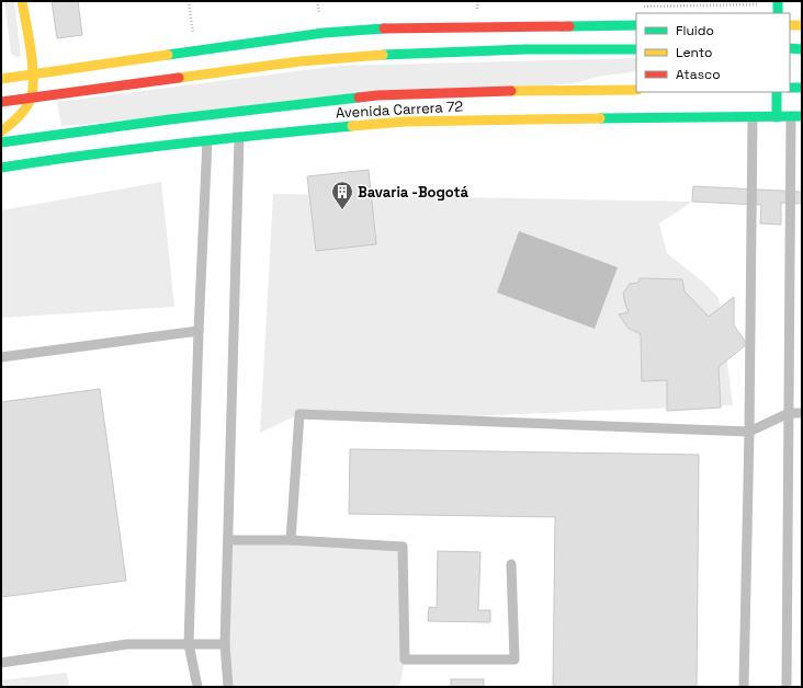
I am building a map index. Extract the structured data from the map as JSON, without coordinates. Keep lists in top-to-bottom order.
{
  "streets": {
    "main road": ["Avenida Carrera 72"]
  },
  "places": {
    "building": ["Bavaria -Bogotá"]
  },
  "legend": ["Fluido", "Lento", "Atasco"]
}
